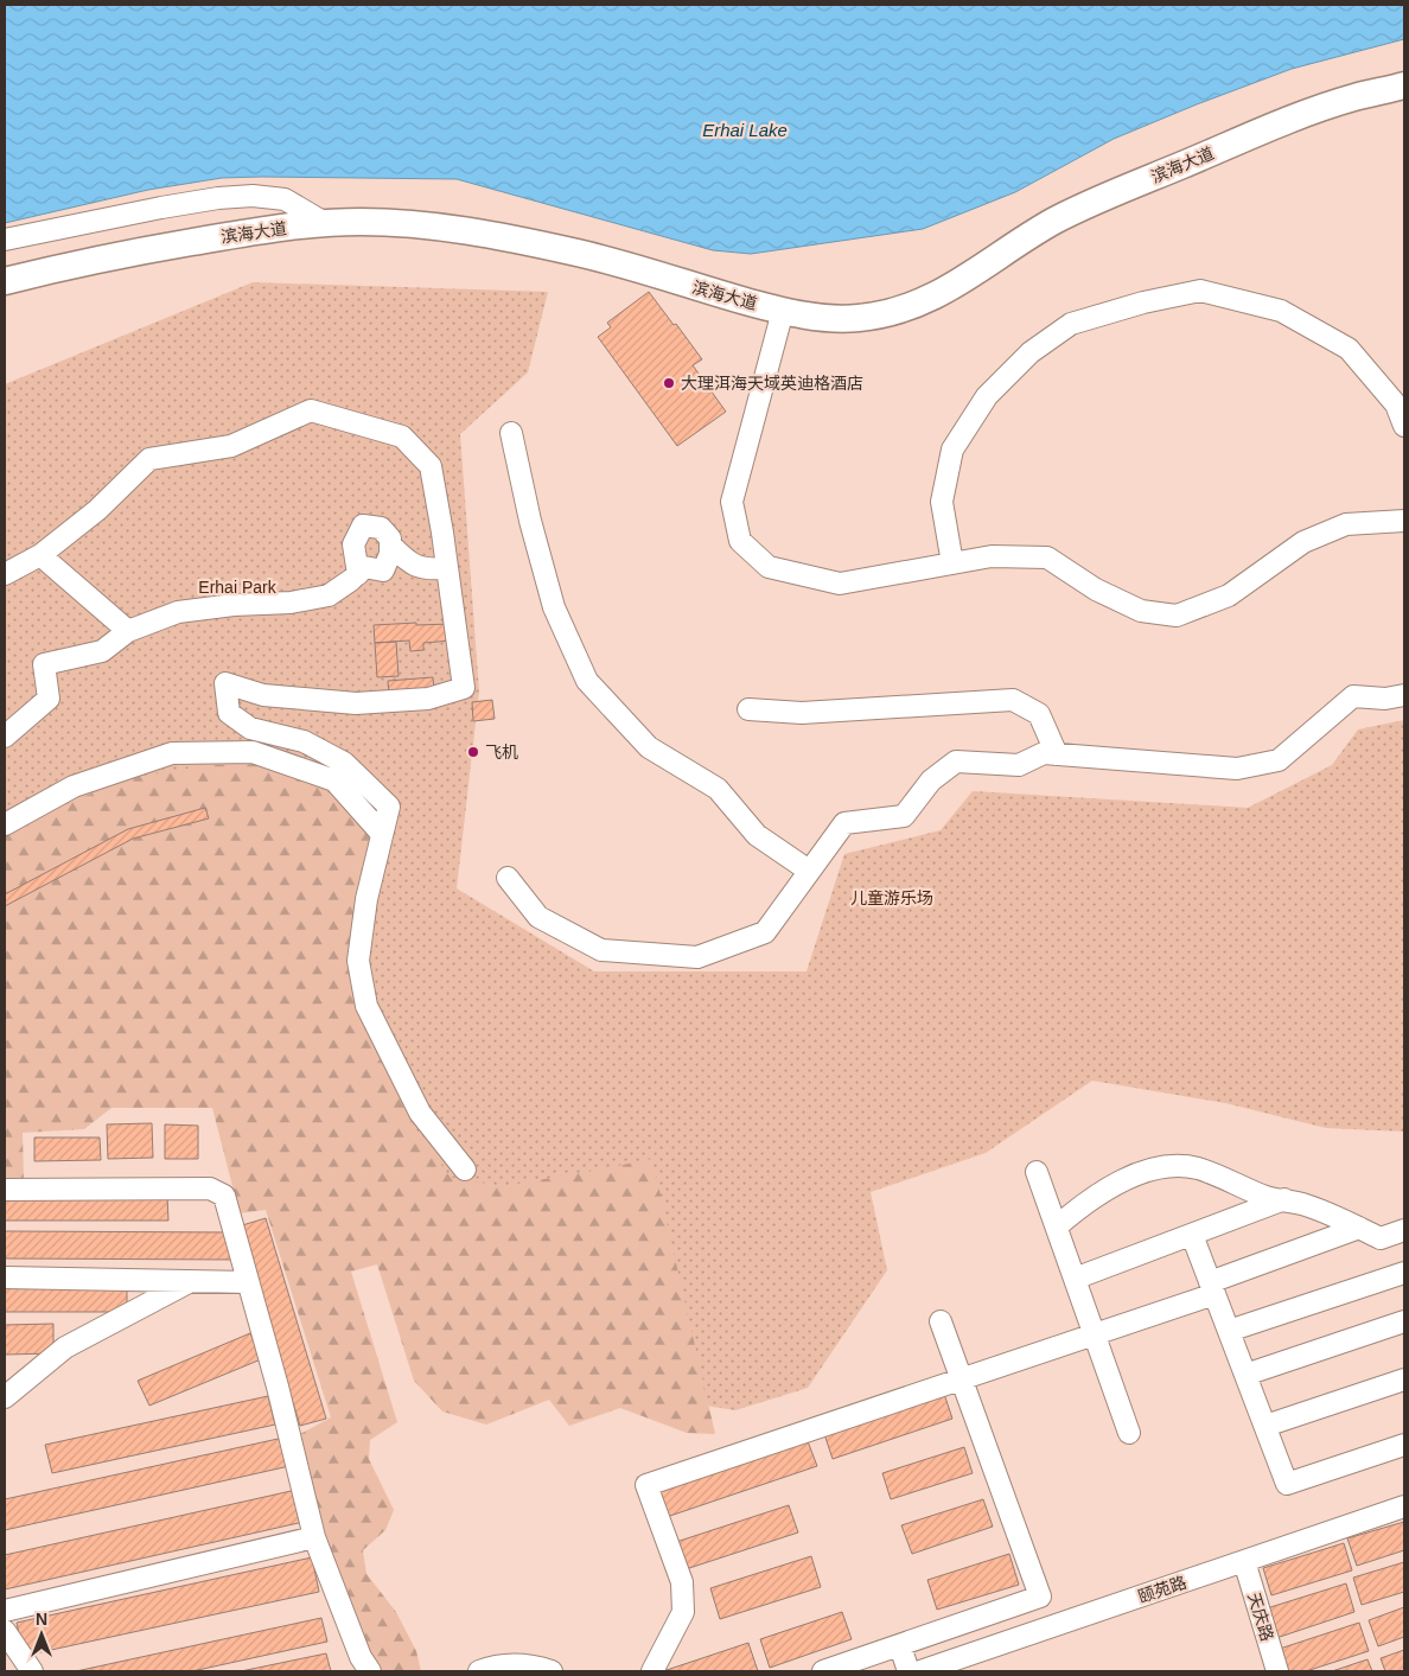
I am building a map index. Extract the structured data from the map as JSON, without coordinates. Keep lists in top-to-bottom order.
{
  "streets": {
    "main road": ["滨海大道"],
    "street": ["颐苑路", "天庆路"]
  },
  "crossings": [
    ["颐苑路", "天庆路"]
  ],
  "water": ["Erhai Lake"],
  "parks": ["Erhai Park", "儿童游乐场"],
  "places": ["大理洱海天域英迪格酒店", "飞机"],
  "north": "top"
}
